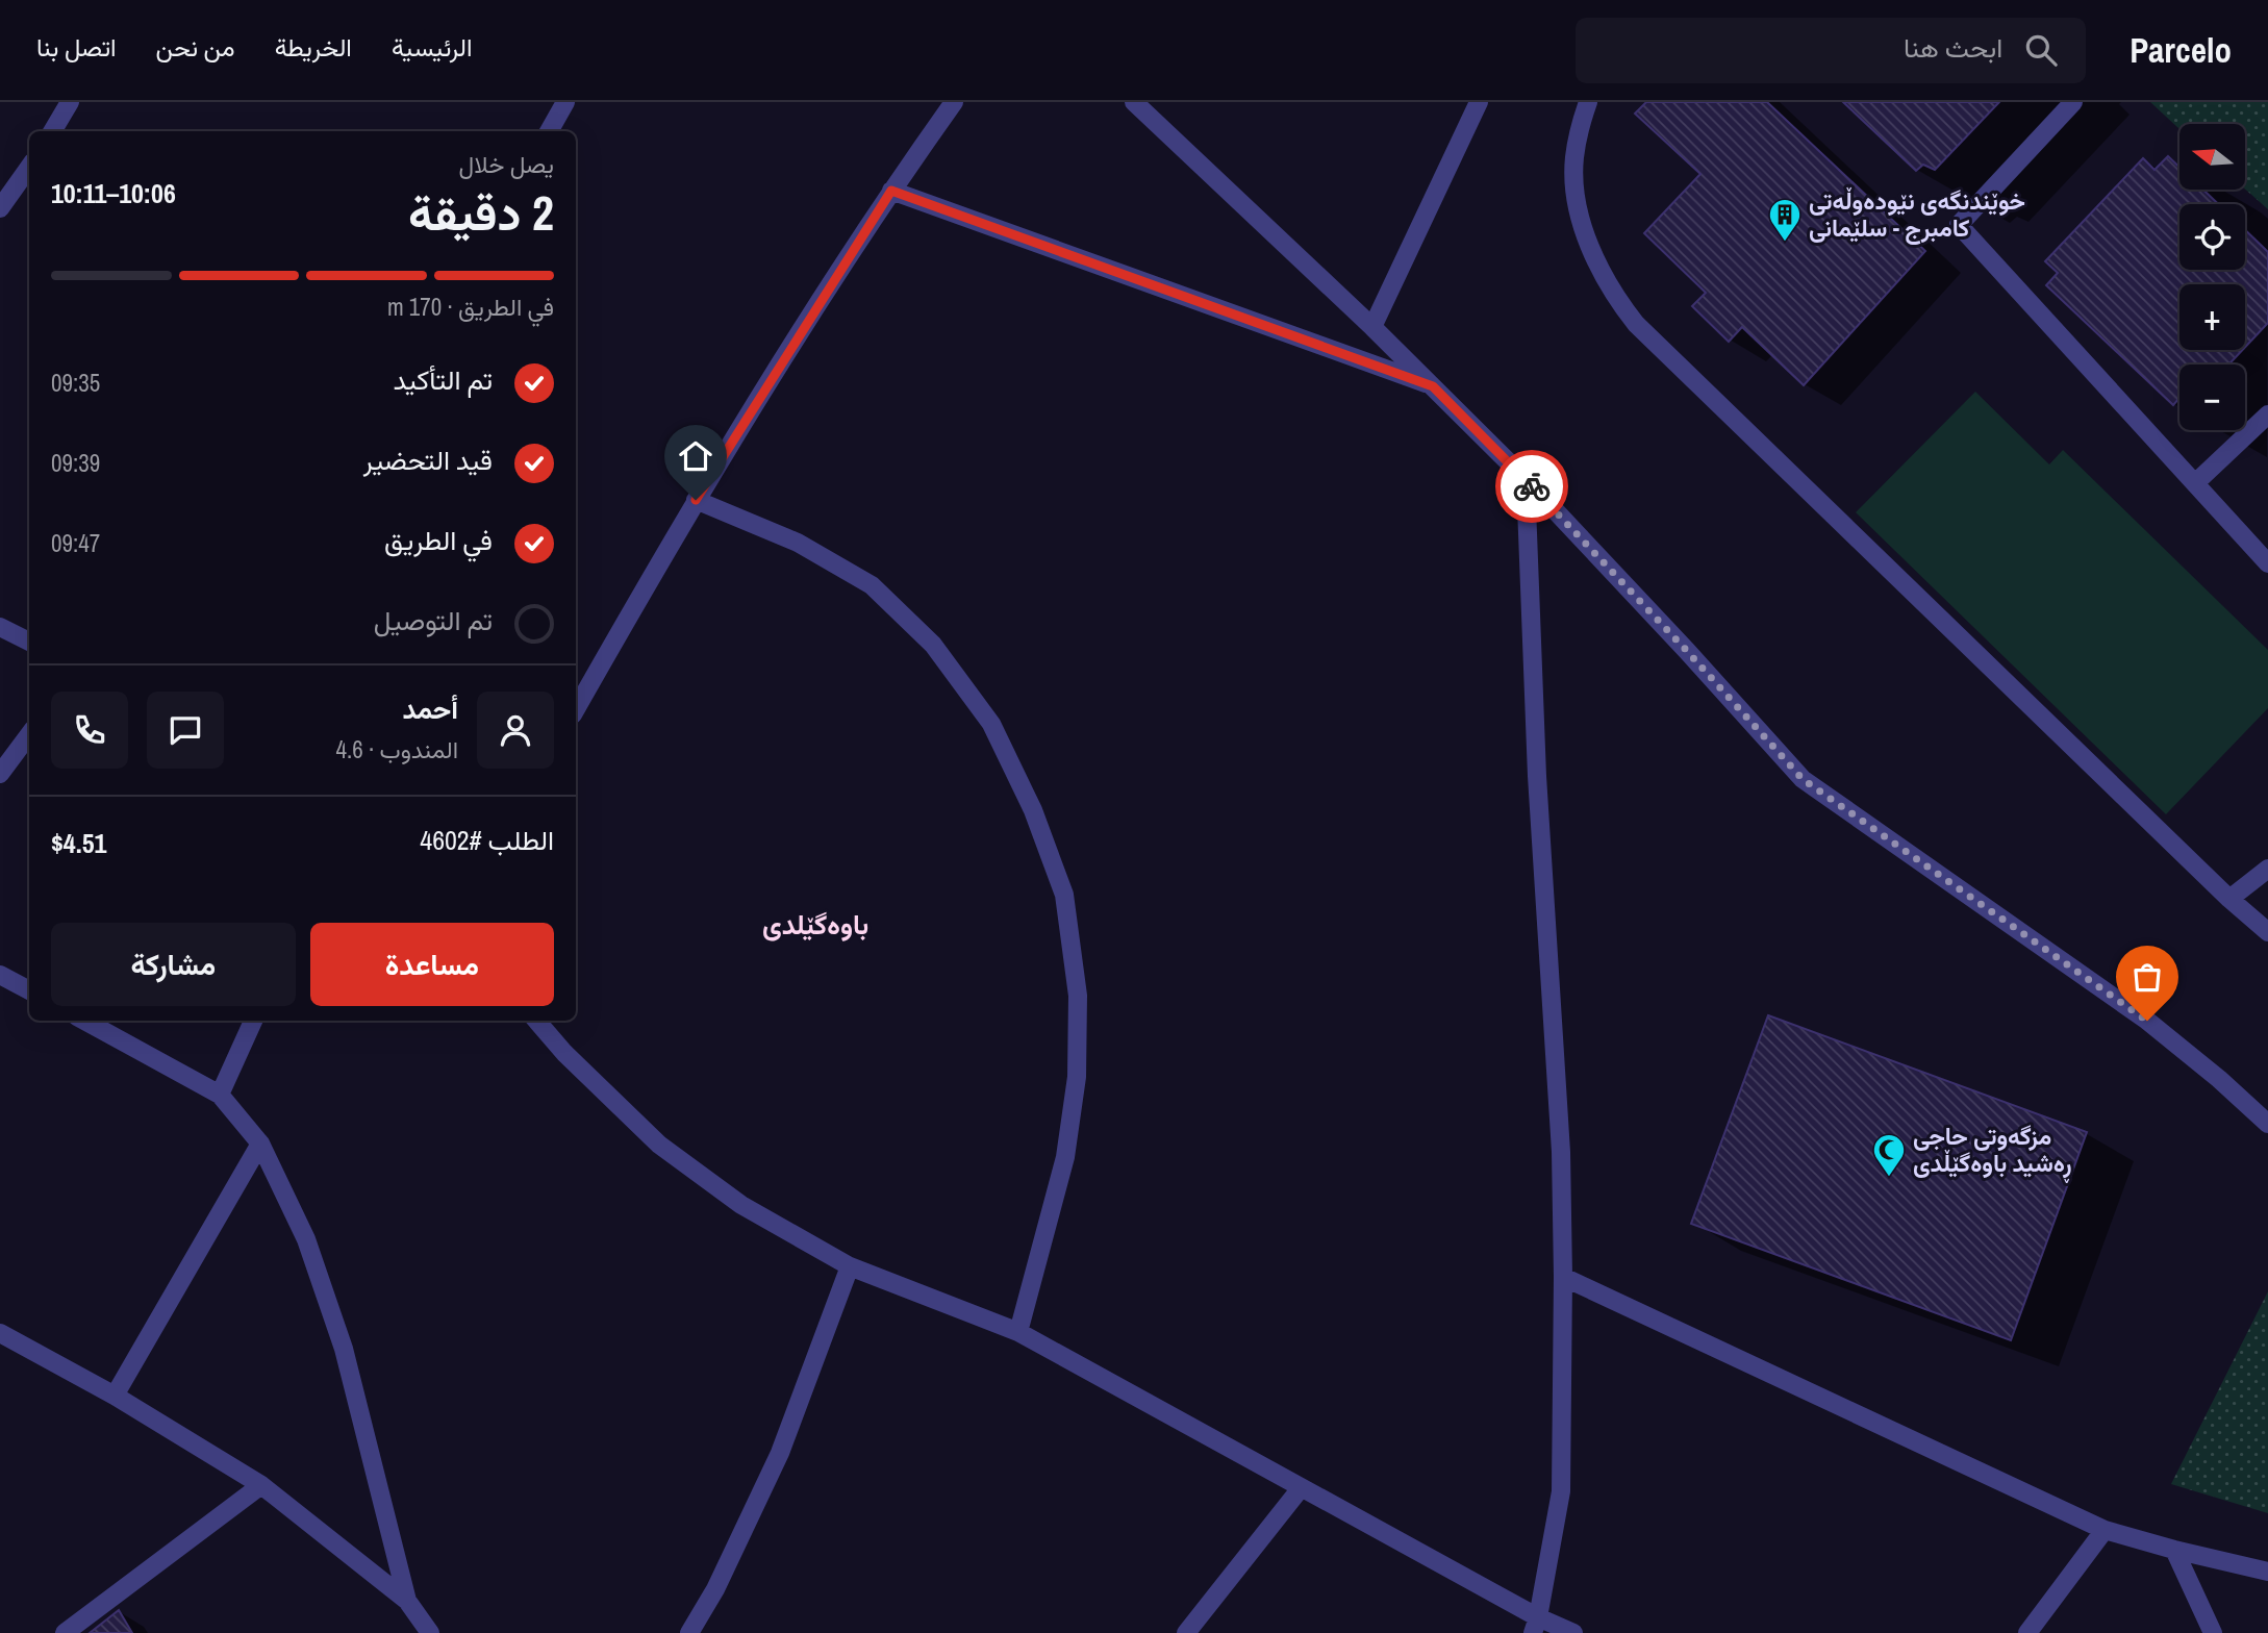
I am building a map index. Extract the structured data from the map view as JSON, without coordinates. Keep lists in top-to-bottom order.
{
  "districts": ["باوەگێلدی"],
  "places": {
    "building": ["خوێندنگەی نێودەوڵەتی کامبرج - سلێمانی"],
    "mosque": ["مزگەوتی حاجی ڕەشید باوەگێڵدی"]
  },
  "north": "left",
  "page": {
    "header": "Parcelo",
    "search": "ابحث هنا",
    "nav": [
      "الرئيسية",
      "الخريطة",
      "من نحن",
      "اتصل بنا"
    ],
    "map_buttons": ["+", "−"],
    "heading": ["2 دقيقة", "يصل خلال", "10:06–10:11"],
    "panel": [
      "أحمد",
      "المندوب · 4.6",
      "الطلب #4602",
      "$4.51"
    ],
    "bar": "في الطريق · 170 m",
    "list": [
      ["تم التأكيد", "09:35"],
      ["قيد التحضير", "09:39"],
      ["في الطريق", "09:47"],
      "تم التوصيل"
    ],
    "buttons": ["مساعدة", "مشاركة"]
  }
}
